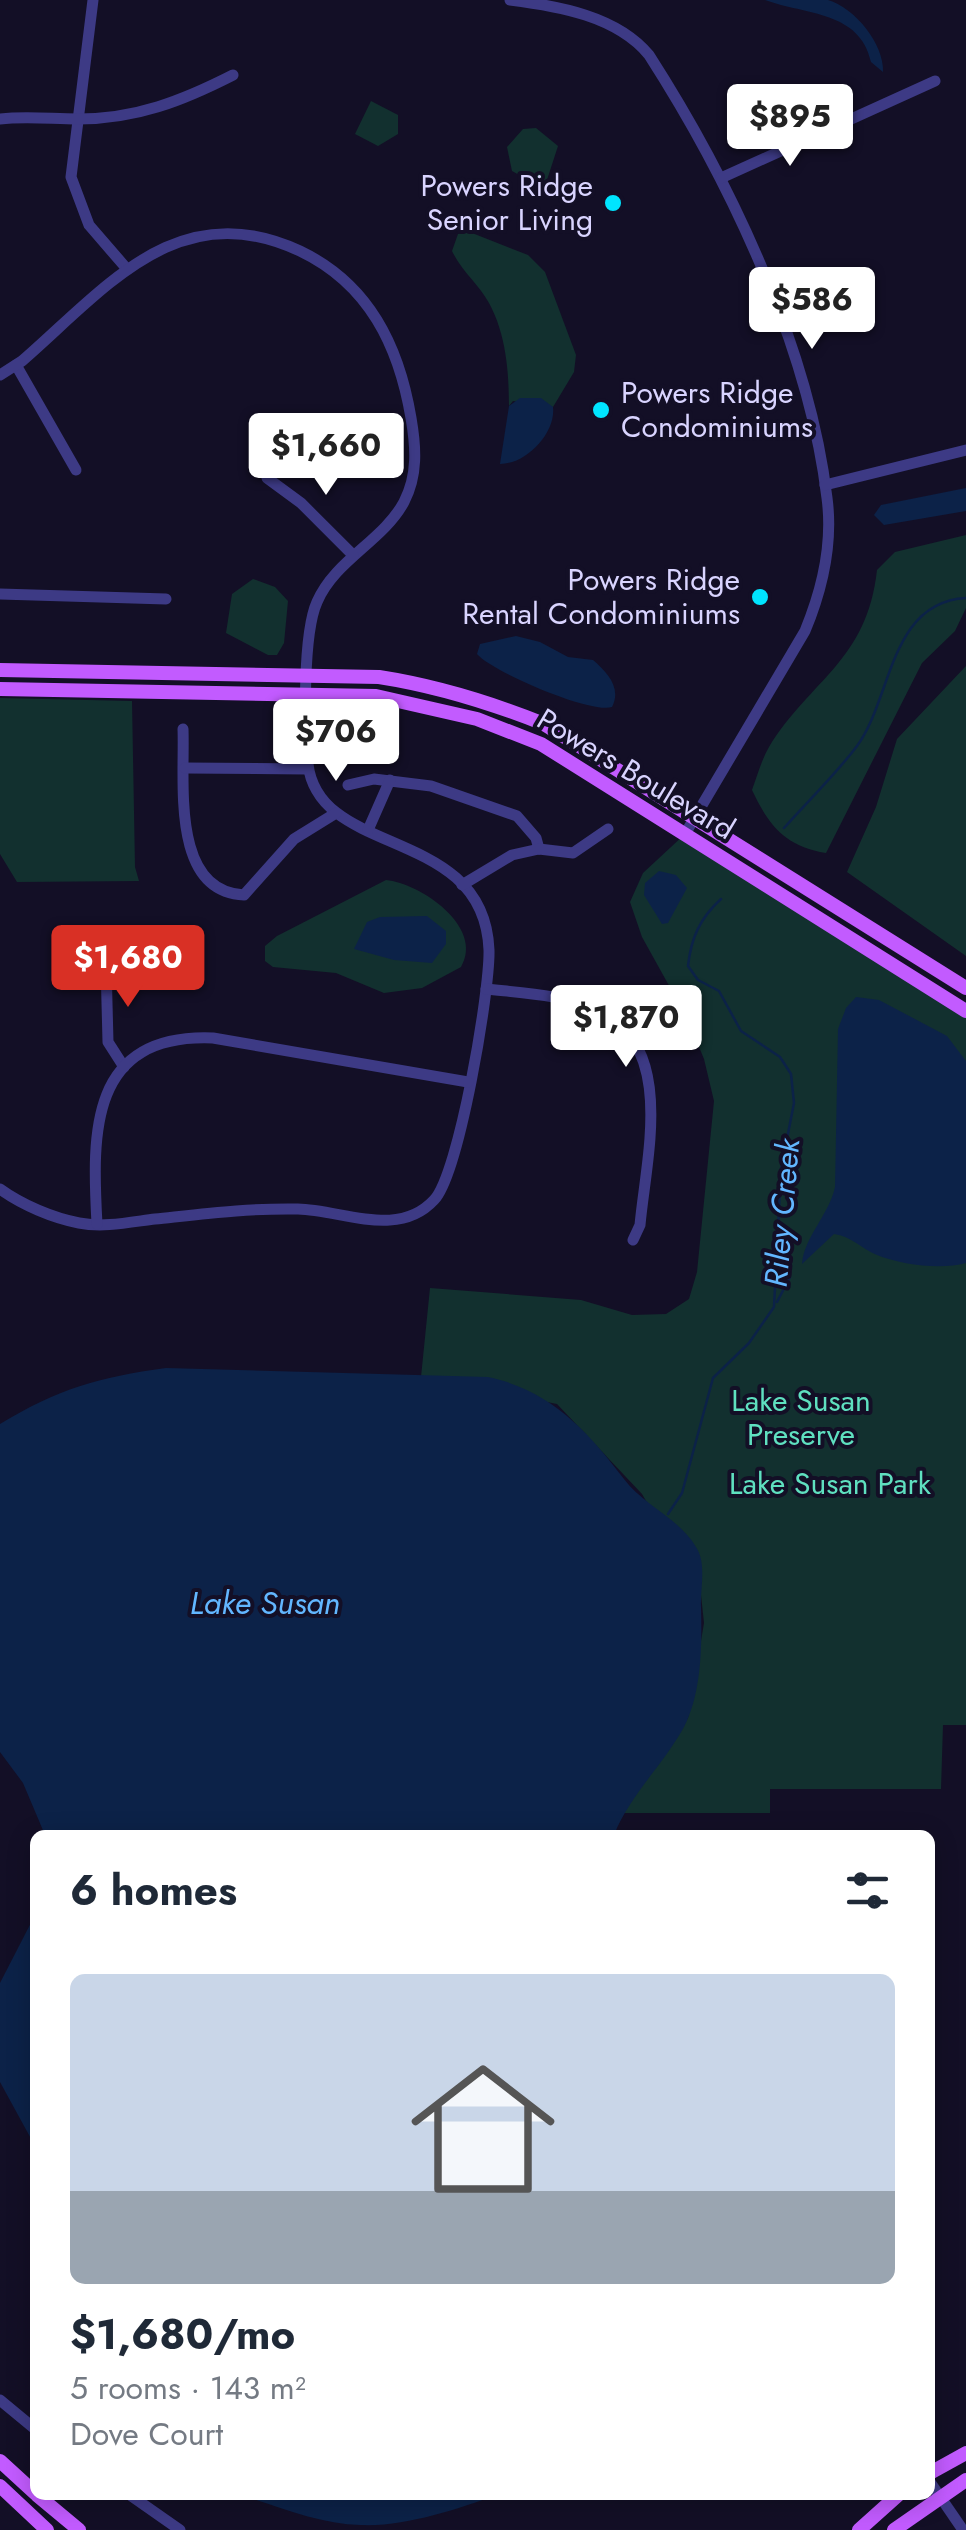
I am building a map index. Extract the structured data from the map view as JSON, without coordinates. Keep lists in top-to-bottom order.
{
  "streets": {
    "main road": ["Powers Boulevard"]
  },
  "water": ["Riley Creek", "Lake Susan"],
  "parks": ["Lake Susan Preserve", "Lake Susan Park"],
  "places": ["Powers Ridge Senior Living", "Powers Ridge Condominiums", "Powers Ridge Rental Condominiums"],
  "page": {
    "price": [
      "$895",
      "$586",
      "$1,660",
      "$706",
      "$1,680",
      "$1,870"
    ],
    "heading": "6 homes",
    "list": [
      {
        "name": "$1,680/mo",
        "note": "5 rooms · 143 m² · Dove Court"
      }
    ]
  }
}
